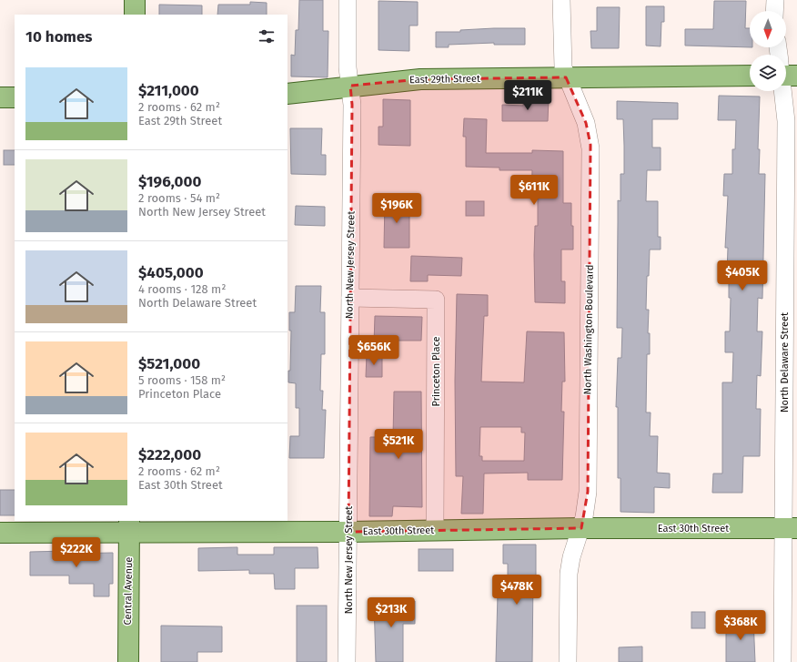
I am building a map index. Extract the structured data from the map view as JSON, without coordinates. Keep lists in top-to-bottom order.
{
  "streets": {
    "main road": ["East 29th Street", "East 30th Street", "Central Avenue"],
    "street": [
      "North New Jersey Street",
      "North Washington Boulevard",
      "North Delaware Street",
      "Princeton Place"
    ]
  },
  "crossings": [
    ["East 29th Street", "North New Jersey Street"],
    ["East 29th Street", "North Washington Boulevard"],
    ["North New Jersey Street", "Princeton Place"],
    ["North New Jersey Street", "East 30th Street"],
    ["North Washington Boulevard", "East 30th Street"],
    ["North Delaware Street", "East 30th Street"],
    ["Princeton Place", "East 30th Street"],
    ["East 30th Street", "Central Avenue"]
  ],
  "north": "bottom",
  "page": {
    "heading": "10 homes",
    "list": [
      {
        "name": "$211,000",
        "note": "2 rooms · 62 m² · East 29th Street"
      },
      {
        "name": "$196,000",
        "note": "2 rooms · 54 m² · North New Jersey Street"
      },
      {
        "name": "$405,000",
        "note": "4 rooms · 128 m² · North Delaware Street"
      },
      {
        "name": "$521,000",
        "note": "5 rooms · 158 m² · Princeton Place"
      },
      {
        "name": "$222,000",
        "note": "2 rooms · 62 m² · East 30th Street"
      }
    ],
    "price": [
      "$211K",
      "$611K",
      "$196K",
      "$405K",
      "$656K",
      "$521K",
      "$222K",
      "$478K",
      "$213K",
      "$368K"
    ]
  }
}
